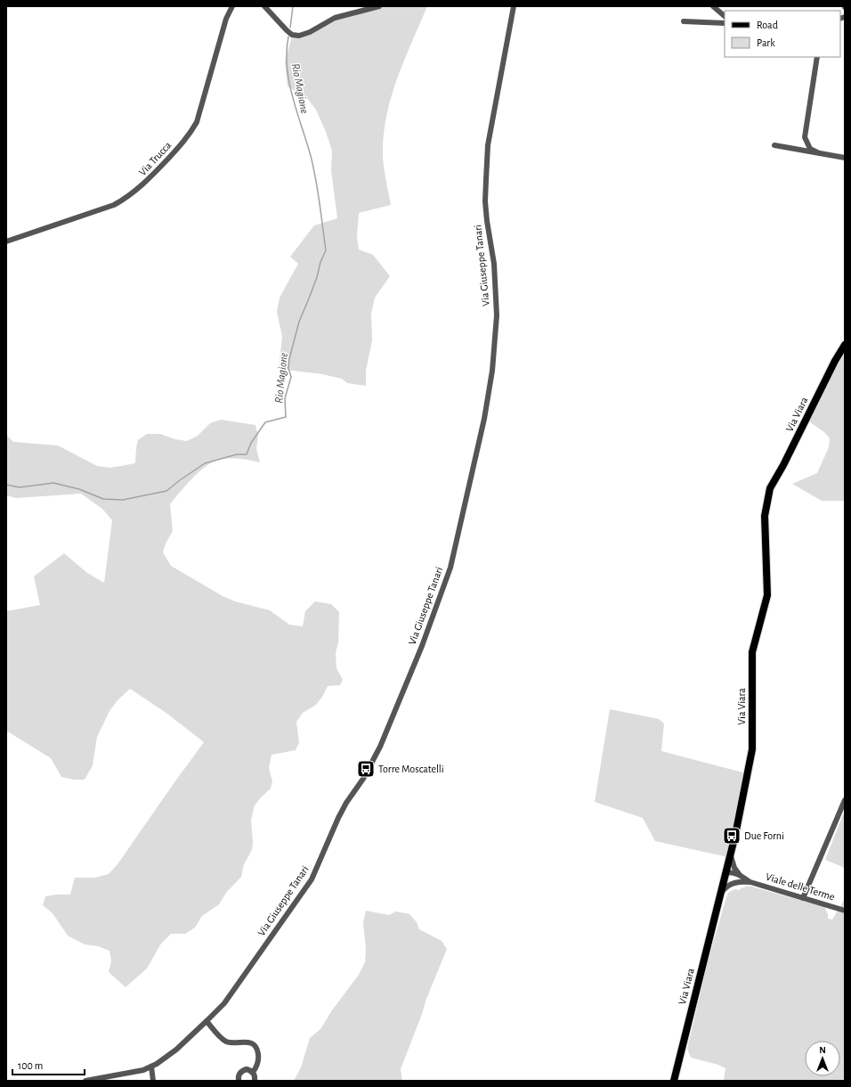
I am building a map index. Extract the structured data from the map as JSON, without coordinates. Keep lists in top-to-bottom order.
{
  "streets": {
    "main road": ["Via Viara"],
    "street": ["Via Trucca", "Via Giuseppe Tanari", "Viale delle Terme"]
  },
  "crossings": [
    ["Via Viara", "Viale delle Terme"]
  ],
  "water": ["Rio Magione"],
  "places": {
    "bus stop": ["Torre Moscatelli", "Due Forni"]
  },
  "legend": ["Road", "Park"],
  "scale_bar": "100 m",
  "north": "top"
}
